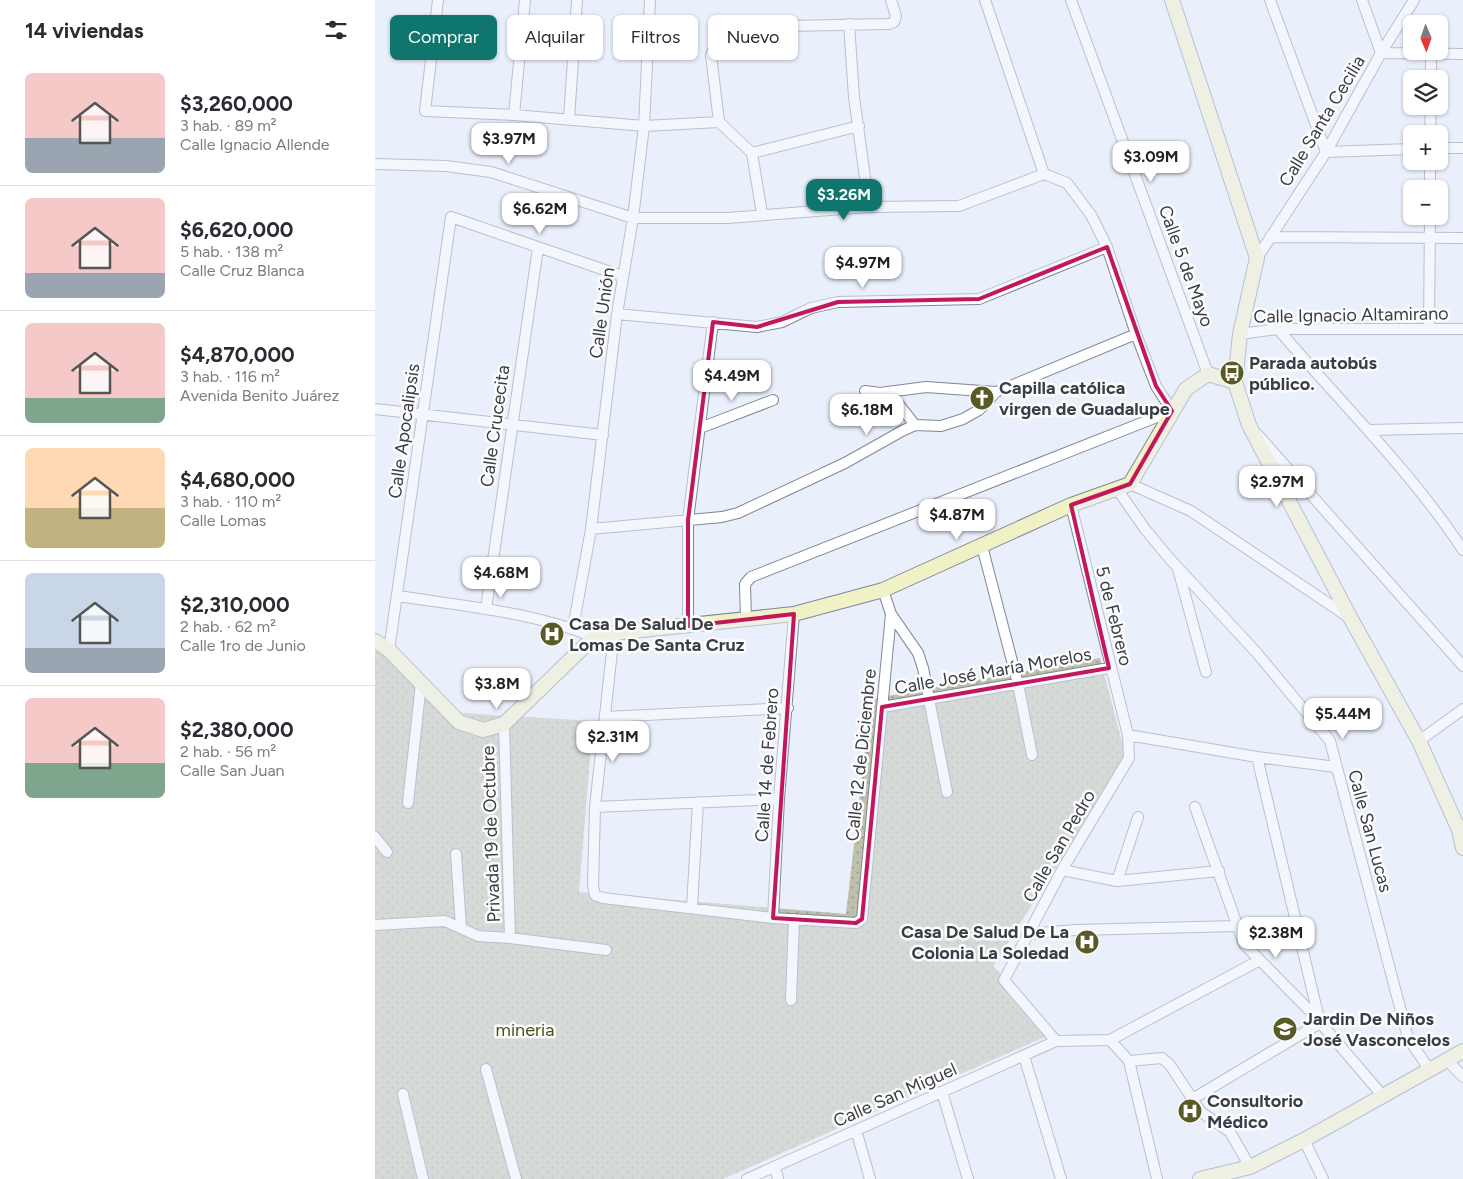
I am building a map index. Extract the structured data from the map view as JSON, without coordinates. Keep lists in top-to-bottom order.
{
  "streets": {
    "street": [
      "Calle Santa Cecilia",
      "Calle 5 de Mayo",
      "Calle Unión",
      "Calle Ignacio Altamirano",
      "Calle Crucecita",
      "Calle Apocalipsis",
      "5 de Febrero",
      "Calle José María Morelos",
      "Calle 12 de Diciembre",
      "Calle 14 de Febrero",
      "Calle San Lucas",
      "Privada 19 de Octubre",
      "Calle San Pedro",
      "Calle San Miguel"
    ]
  },
  "crossings": [
    ["Calle Crucecita", "Calle Apocalipsis"],
    ["5 de Febrero", "Calle José María Morelos"],
    ["5 de Febrero", "Calle San Pedro"],
    ["Calle José María Morelos", "Calle 12 de Diciembre"],
    ["Calle San Pedro", "Calle San Miguel"]
  ],
  "parks": ["mineria"],
  "places": {
    "bus stop": ["Parada autobús público."],
    "church": ["Capilla católica virgen de Guadalupe"],
    "hospital": ["Casa De Salud De Lomas De Santa Cruz", "Casa De Salud De La Colonia La Soledad", "Consultorio Médico"],
    "school or university": ["Jardin De Niños José Vasconcelos"]
  },
  "north": "bottom",
  "page": {
    "heading": "14 viviendas",
    "map_buttons": ["+", "−"],
    "chip": [
      "Comprar",
      "Alquilar",
      "Filtros",
      "Nuevo"
    ],
    "list": [
      {
        "name": "$3,260,000",
        "note": "3 hab. · 89 m² · Calle Ignacio Allende"
      },
      {
        "name": "$6,620,000",
        "note": "5 hab. · 138 m² · Calle Cruz Blanca"
      },
      {
        "name": "$4,870,000",
        "note": "3 hab. · 116 m² · Avenida Benito Juárez"
      },
      {
        "name": "$4,680,000",
        "note": "3 hab. · 110 m² · Calle Lomas"
      },
      {
        "name": "$2,310,000",
        "note": "2 hab. · 62 m² · Calle 1ro de Junio"
      },
      {
        "name": "$2,380,000",
        "note": "2 hab. · 56 m² · Calle San Juan"
      }
    ],
    "price": [
      "$3.97M",
      "$3.09M",
      "$3.26M",
      "$6.62M",
      "$4.97M",
      "$4.49M",
      "$6.18M",
      "$2.97M",
      "$4.87M",
      "$4.68M",
      "$3.8M",
      "$5.44M",
      "$2.31M",
      "$2.38M"
    ]
  }
}
